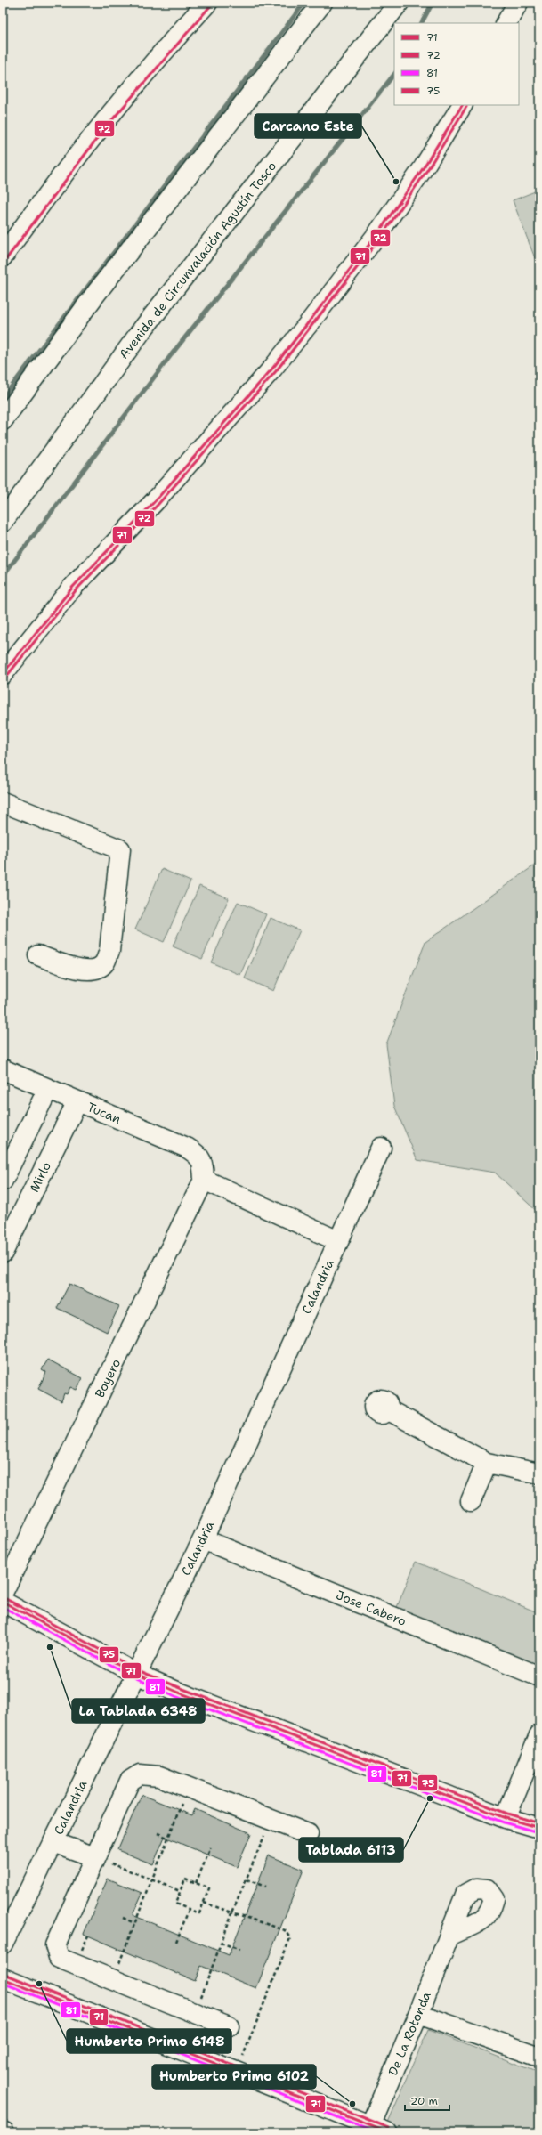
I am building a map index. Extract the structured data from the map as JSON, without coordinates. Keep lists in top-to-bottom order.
{
  "streets": {
    "main road": [
      "Avenida de Circunvalación Agustín Tosco",
      "Tucan",
      "Mirlo",
      "Calandria",
      "Boyero",
      "Jose Cabero",
      "De La Rotonda"
    ]
  },
  "crossings": [
    ["Tucan", "Mirlo"],
    ["Tucan", "Boyero"],
    ["Calandria", "Jose Cabero"]
  ],
  "places": [
    "Carcano Este",
    "La Tablada 6348",
    "Tablada 6113",
    "Humberto Primo 6148",
    "Humberto Primo 6102"
  ],
  "lines": [
    "transit line 72",
    "transit line 71",
    "transit line 75",
    "transit line 81"
  ],
  "legend": [
    "71",
    "72",
    "81",
    "75"
  ],
  "scale_bar": "20 m"
}
